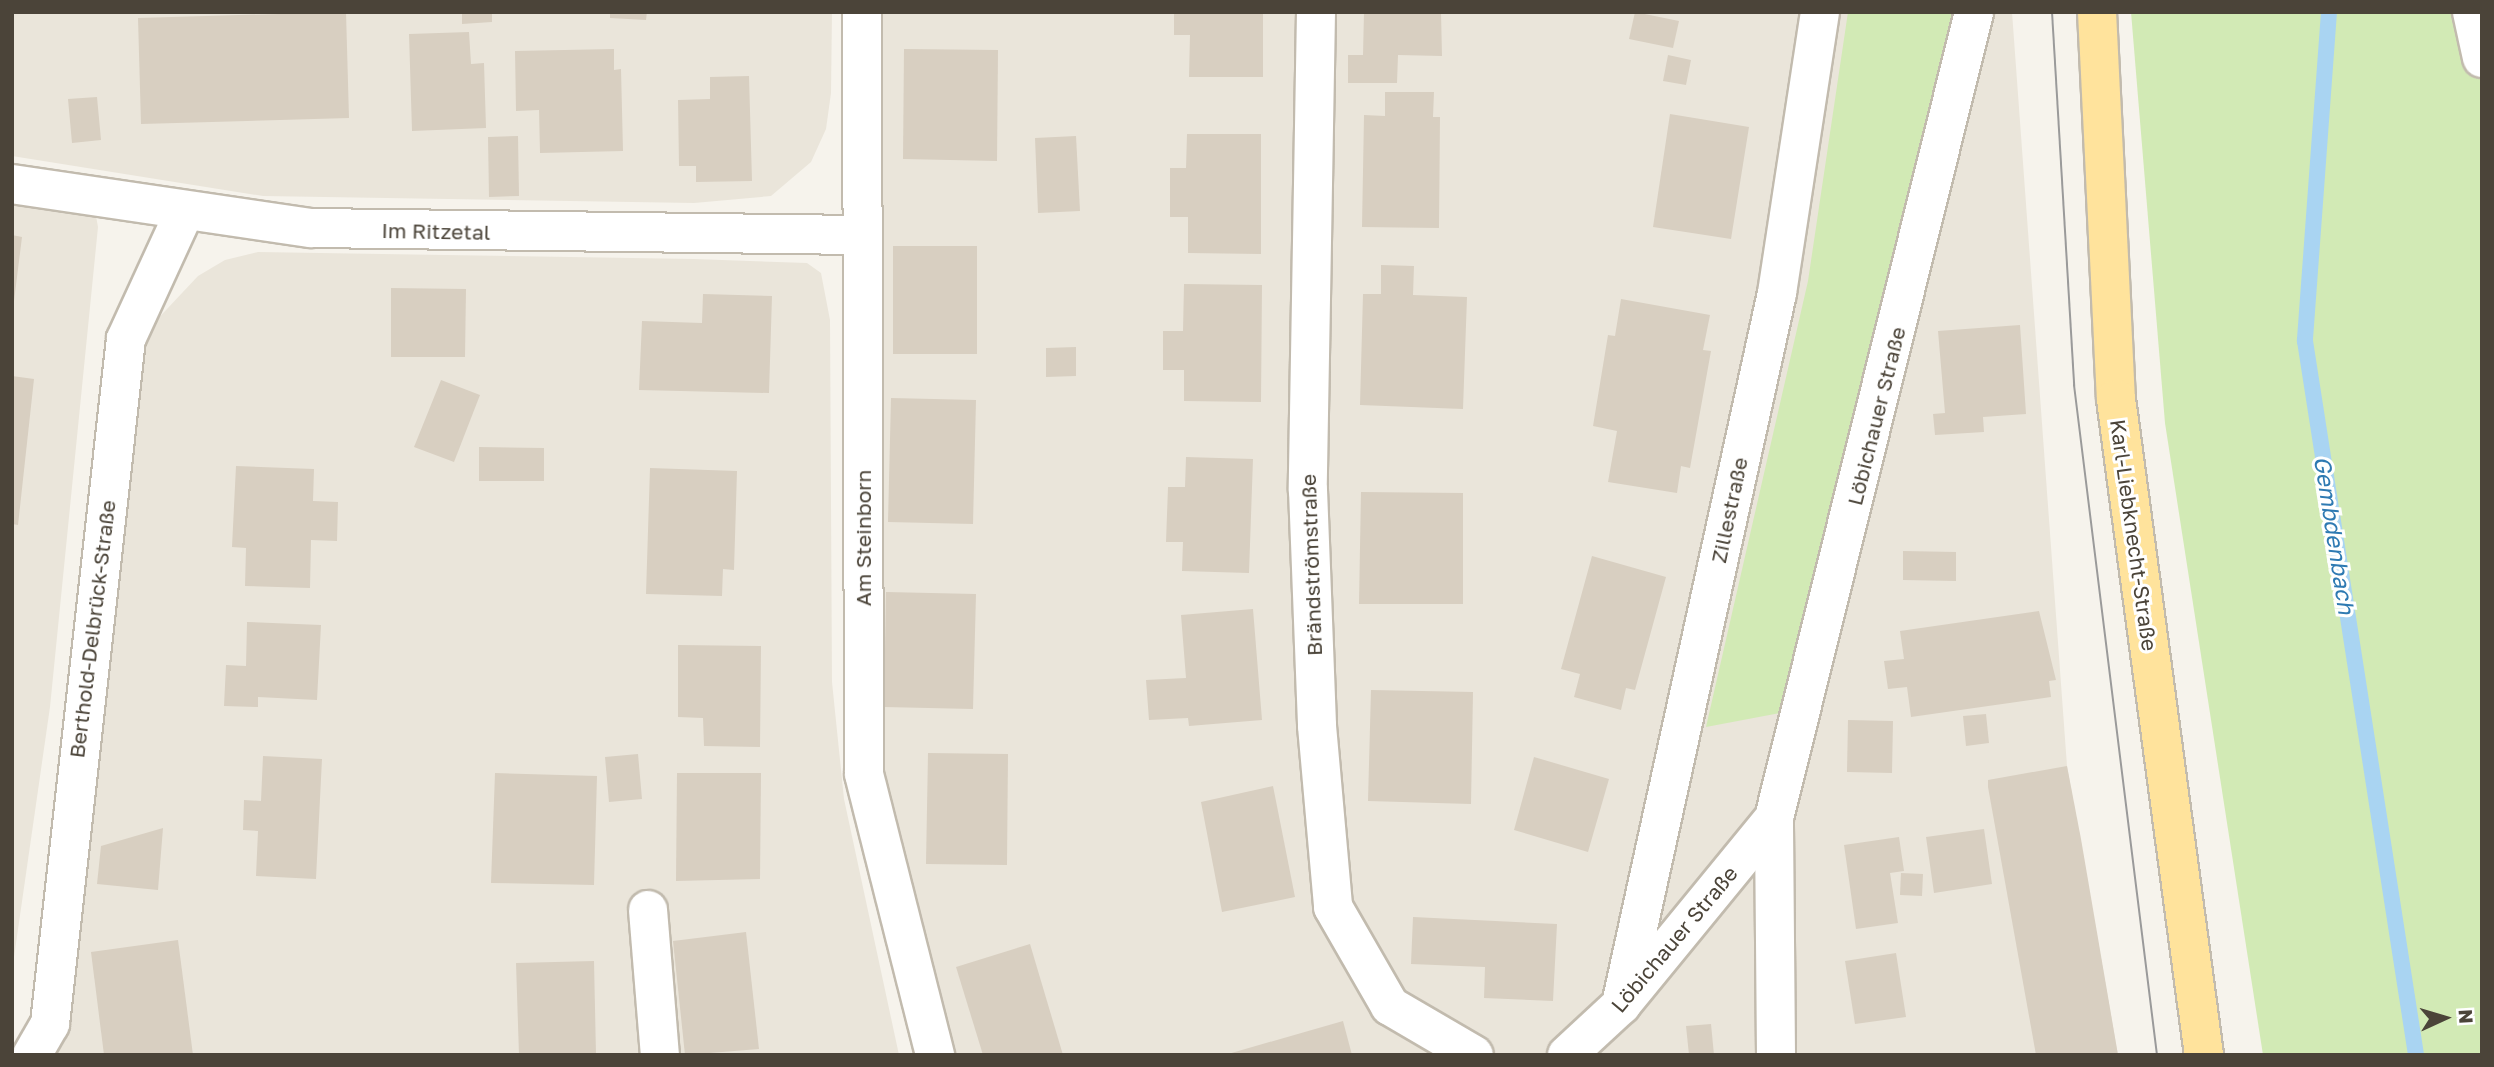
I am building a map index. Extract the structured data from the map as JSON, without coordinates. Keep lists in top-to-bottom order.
{
  "streets": {
    "main road": ["Karl-Liebknecht-Straße"],
    "street": [
      "Im Ritzetal",
      "Löbichauer Straße",
      "Zillestraße",
      "Am Steinborn",
      "Brändströmstraße",
      "Berthold-Delbrück-Straße"
    ]
  },
  "crossings": [
    ["Im Ritzetal", "Am Steinborn"],
    ["Im Ritzetal", "Berthold-Delbrück-Straße"],
    ["Löbichauer Straße", "Zillestraße"]
  ],
  "water": ["Gembdenbach"],
  "north": "right"
}
